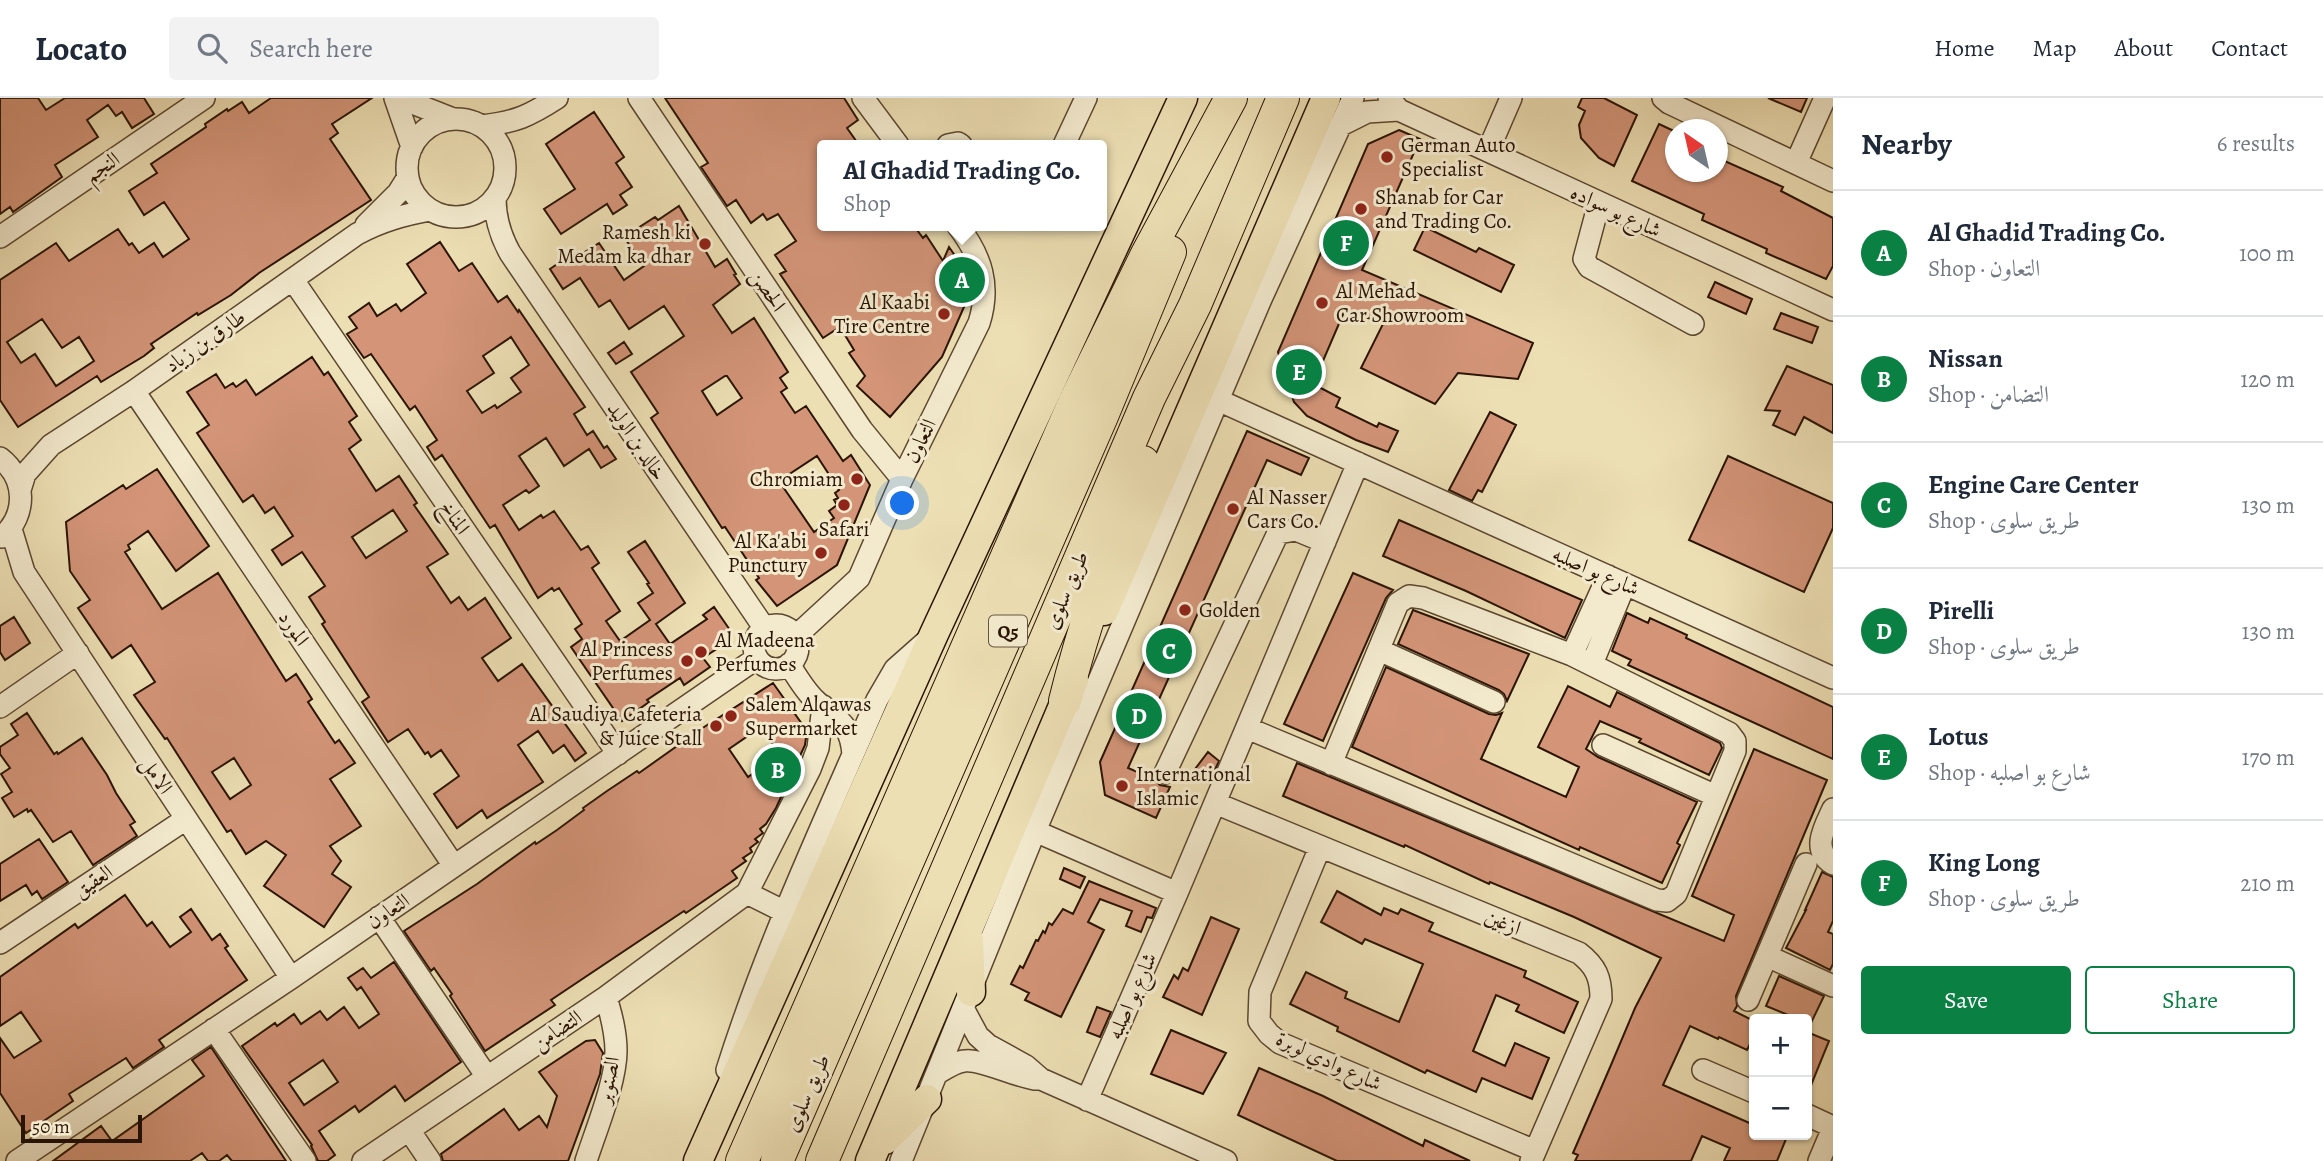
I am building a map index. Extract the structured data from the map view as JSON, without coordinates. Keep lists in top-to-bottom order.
{
  "streets": {
    "highway": ["طريق سلوى", "Q5"],
    "street": [
      "النجم",
      "شارع بو سواده",
      "الحصن",
      "طارق بن زياد",
      "خالد بن الوليد",
      "التعاون",
      "المناخ",
      "شارع بو اصلبه",
      "المورد",
      "الامل",
      "العقيق",
      "ازغين",
      "التضامن",
      "شارع وادي لوبرة",
      "الصنوبر"
    ]
  },
  "crossings": [
    ["الحصن", "التعاون"],
    ["طارق بن زياد", "خالد بن الوليد"],
    ["طارق بن زياد", "المناخ"],
    ["طارق بن زياد", "المورد"],
    ["طارق بن زياد", "الامل"],
    ["خالد بن الوليد", "التعاون"],
    ["التعاون", "المناخ"],
    ["التعاون", "المورد"],
    ["التعاون", "الامل"],
    ["شارع بو اصلبه", "ازغين"],
    ["الامل", "العقيق"],
    ["ازغين", "شارع وادي لوبرة"],
    ["التضامن", "الصنوبر"]
  ],
  "places": [
    "German Auto Specialist",
    "Shanab for Car and Trading Co.",
    "Ramesh ki Medam ka dhar",
    "Al Mehad Car Showroom",
    "Al Kaabi Tire Centre",
    "Chromiam",
    "Safari",
    "Al Nasser Cars Co.",
    "Al Ka'abi Punctury",
    "Golden",
    "Al Madeena Perfumes",
    "Al Princess Perfumes",
    "Salem Alqawas Supermarket",
    "Al Saudiya Cafeteria & Juice Stall",
    "International Islamic"
  ],
  "scale_bar": "50 m",
  "north": "top left",
  "page": {
    "header": "Locato",
    "search": "Search here",
    "nav": [
      "Home",
      "Map",
      "About",
      "Contact"
    ],
    "heading": ["Nearby", "6 results"],
    "popup": ["Al Ghadid Trading Co.", "Shop"],
    "list": [
      {
        "mark": "A",
        "name": "Al Ghadid Trading Co.",
        "note": "Shop · التعاون",
        "value": "100 m"
      },
      {
        "mark": "B",
        "name": "Nissan",
        "note": "Shop · التضامن",
        "value": "120 m"
      },
      {
        "mark": "C",
        "name": "Engine Care Center",
        "note": "Shop · طريق سلوى",
        "value": "130 m"
      },
      {
        "mark": "D",
        "name": "Pirelli",
        "note": "Shop · طريق سلوى",
        "value": "130 m"
      },
      {
        "mark": "E",
        "name": "Lotus",
        "note": "Shop · شارع بو اصلبه",
        "value": "170 m"
      },
      {
        "mark": "F",
        "name": "King Long",
        "note": "Shop · طريق سلوى",
        "value": "210 m"
      }
    ],
    "pins": [
      "F",
      "A",
      "E",
      "C",
      "D",
      "B"
    ],
    "buttons": ["Save", "Share"],
    "map_buttons": ["+", "−"],
    "scale": "50 m"
  }
}
